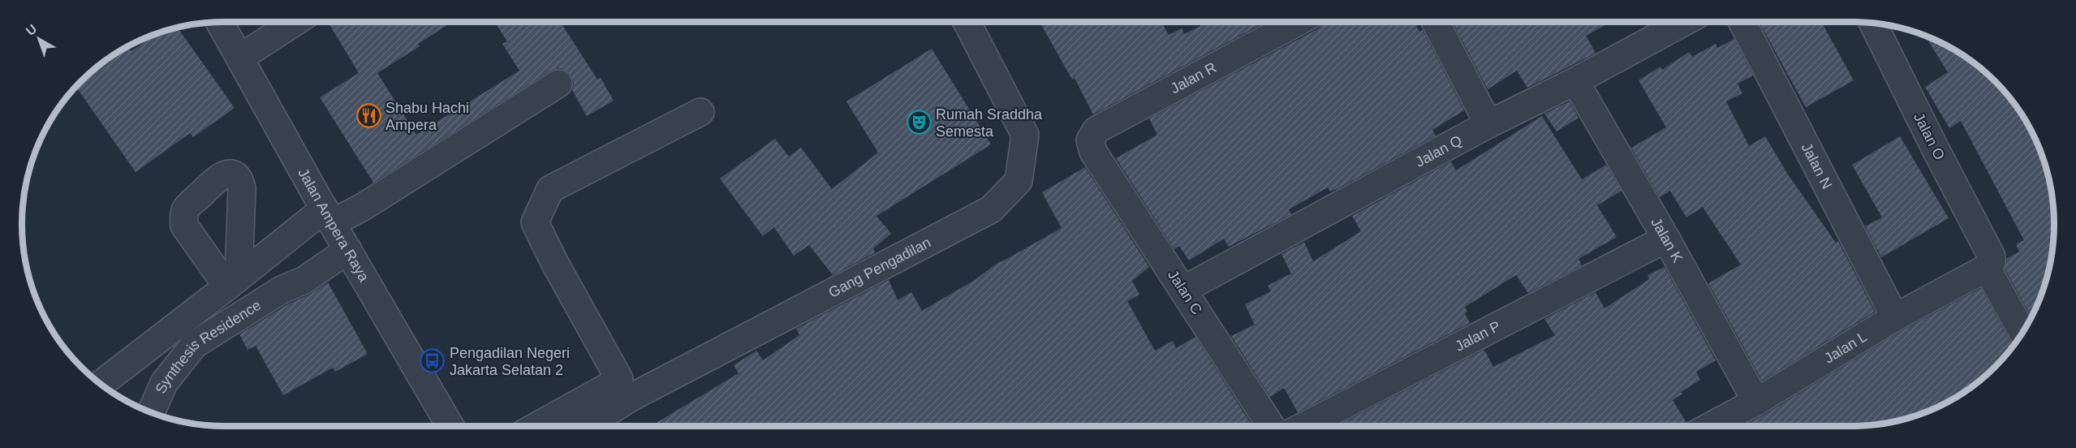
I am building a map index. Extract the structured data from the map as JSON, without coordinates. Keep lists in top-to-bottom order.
{
  "streets": {
    "street": [
      "Jalan R",
      "Jalan O",
      "Jalan Q",
      "Jalan N",
      "Jalan Ampera Raya",
      "Jalan K",
      "Gang Pengadilan",
      "Jalan C",
      "Jalan P",
      "Jalan L",
      "Synthesis Residence"
    ]
  },
  "crossings": [
    ["Jalan R", "Jalan C"],
    ["Jalan O", "Jalan L"],
    ["Jalan Q", "Jalan K"],
    ["Jalan Q", "Jalan C"],
    ["Jalan N", "Jalan L"],
    ["Jalan Ampera Raya", "Synthesis Residence"],
    ["Jalan K", "Jalan P"],
    ["Jalan K", "Jalan L"]
  ],
  "places": {
    "restaurant": ["Shabu Hachi Ampera"],
    "theatre": ["Rumah Sraddha Semesta"],
    "bus stop": ["Pengadilan Negeri Jakarta Selatan 2"]
  },
  "north": "top left"
}
